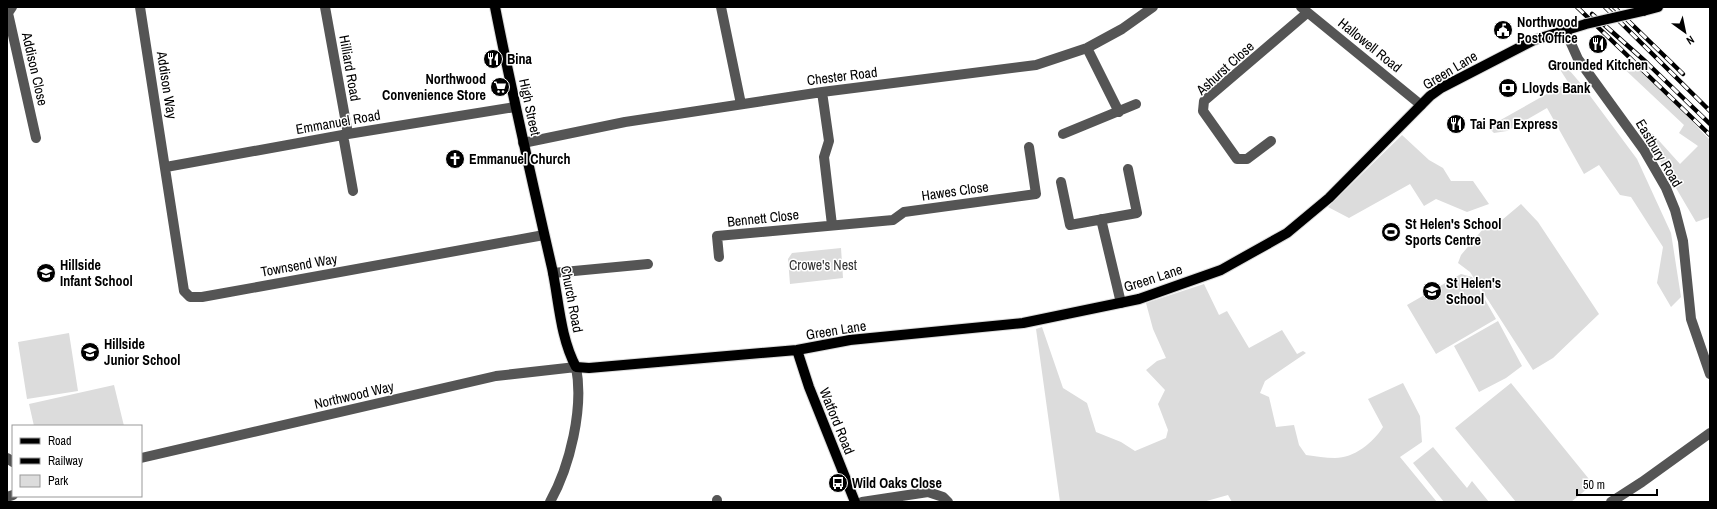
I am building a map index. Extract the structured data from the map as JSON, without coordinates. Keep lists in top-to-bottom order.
{
  "streets": {
    "main road": [
      "Green Lane",
      "High Street",
      "Church Road",
      "Watford Road"
    ],
    "street": [
      "Hallowell Road",
      "Hilliard Road",
      "Ashurst Close",
      "Addison Close",
      "Chester Road",
      "Addison Way",
      "Emmanuel Road",
      "Eastbury Road",
      "Hawes Close",
      "Bennett Close",
      "Townsend Way",
      "Northwood Way"
    ]
  },
  "crossings": [
    ["Hallowell Road", "Ashurst Close"],
    ["Hallowell Road", "Green Lane"],
    ["Hilliard Road", "Emmanuel Road"],
    ["Green Lane", "Eastbury Road"],
    ["Green Lane", "Church Road"],
    ["Green Lane", "Northwood Way"],
    ["Green Lane", "Watford Road"],
    ["Chester Road", "High Street"],
    ["Addison Way", "Emmanuel Road"],
    ["Addison Way", "Townsend Way"],
    ["High Street", "Emmanuel Road"],
    ["High Street", "Townsend Way"],
    ["High Street", "Church Road"],
    ["Emmanuel Road", "Townsend Way"],
    ["Hawes Close", "Bennett Close"],
    ["Townsend Way", "Church Road"],
    ["Church Road", "Northwood Way"]
  ],
  "parks": ["Crowe's Nest"],
  "places": {
    "public building": ["Northwood Post Office"],
    "restaurant": ["Grounded Kitchen", "Bina", "Tai Pan Express"],
    "supermarket": ["Northwood Convenience Store"],
    "bank": ["Lloyds Bank"],
    "church": ["Emmanuel Church"],
    "sports": ["St Helen's School Sports Centre"],
    "school or university": ["Hillside Infant School", "St Helen's School", "Hillside Junior School"],
    "bus stop": ["Wild Oaks Close"]
  },
  "legend": ["Road", "Railway", "Park"],
  "scale_bar": "50 m",
  "north": "bottom right"
}
